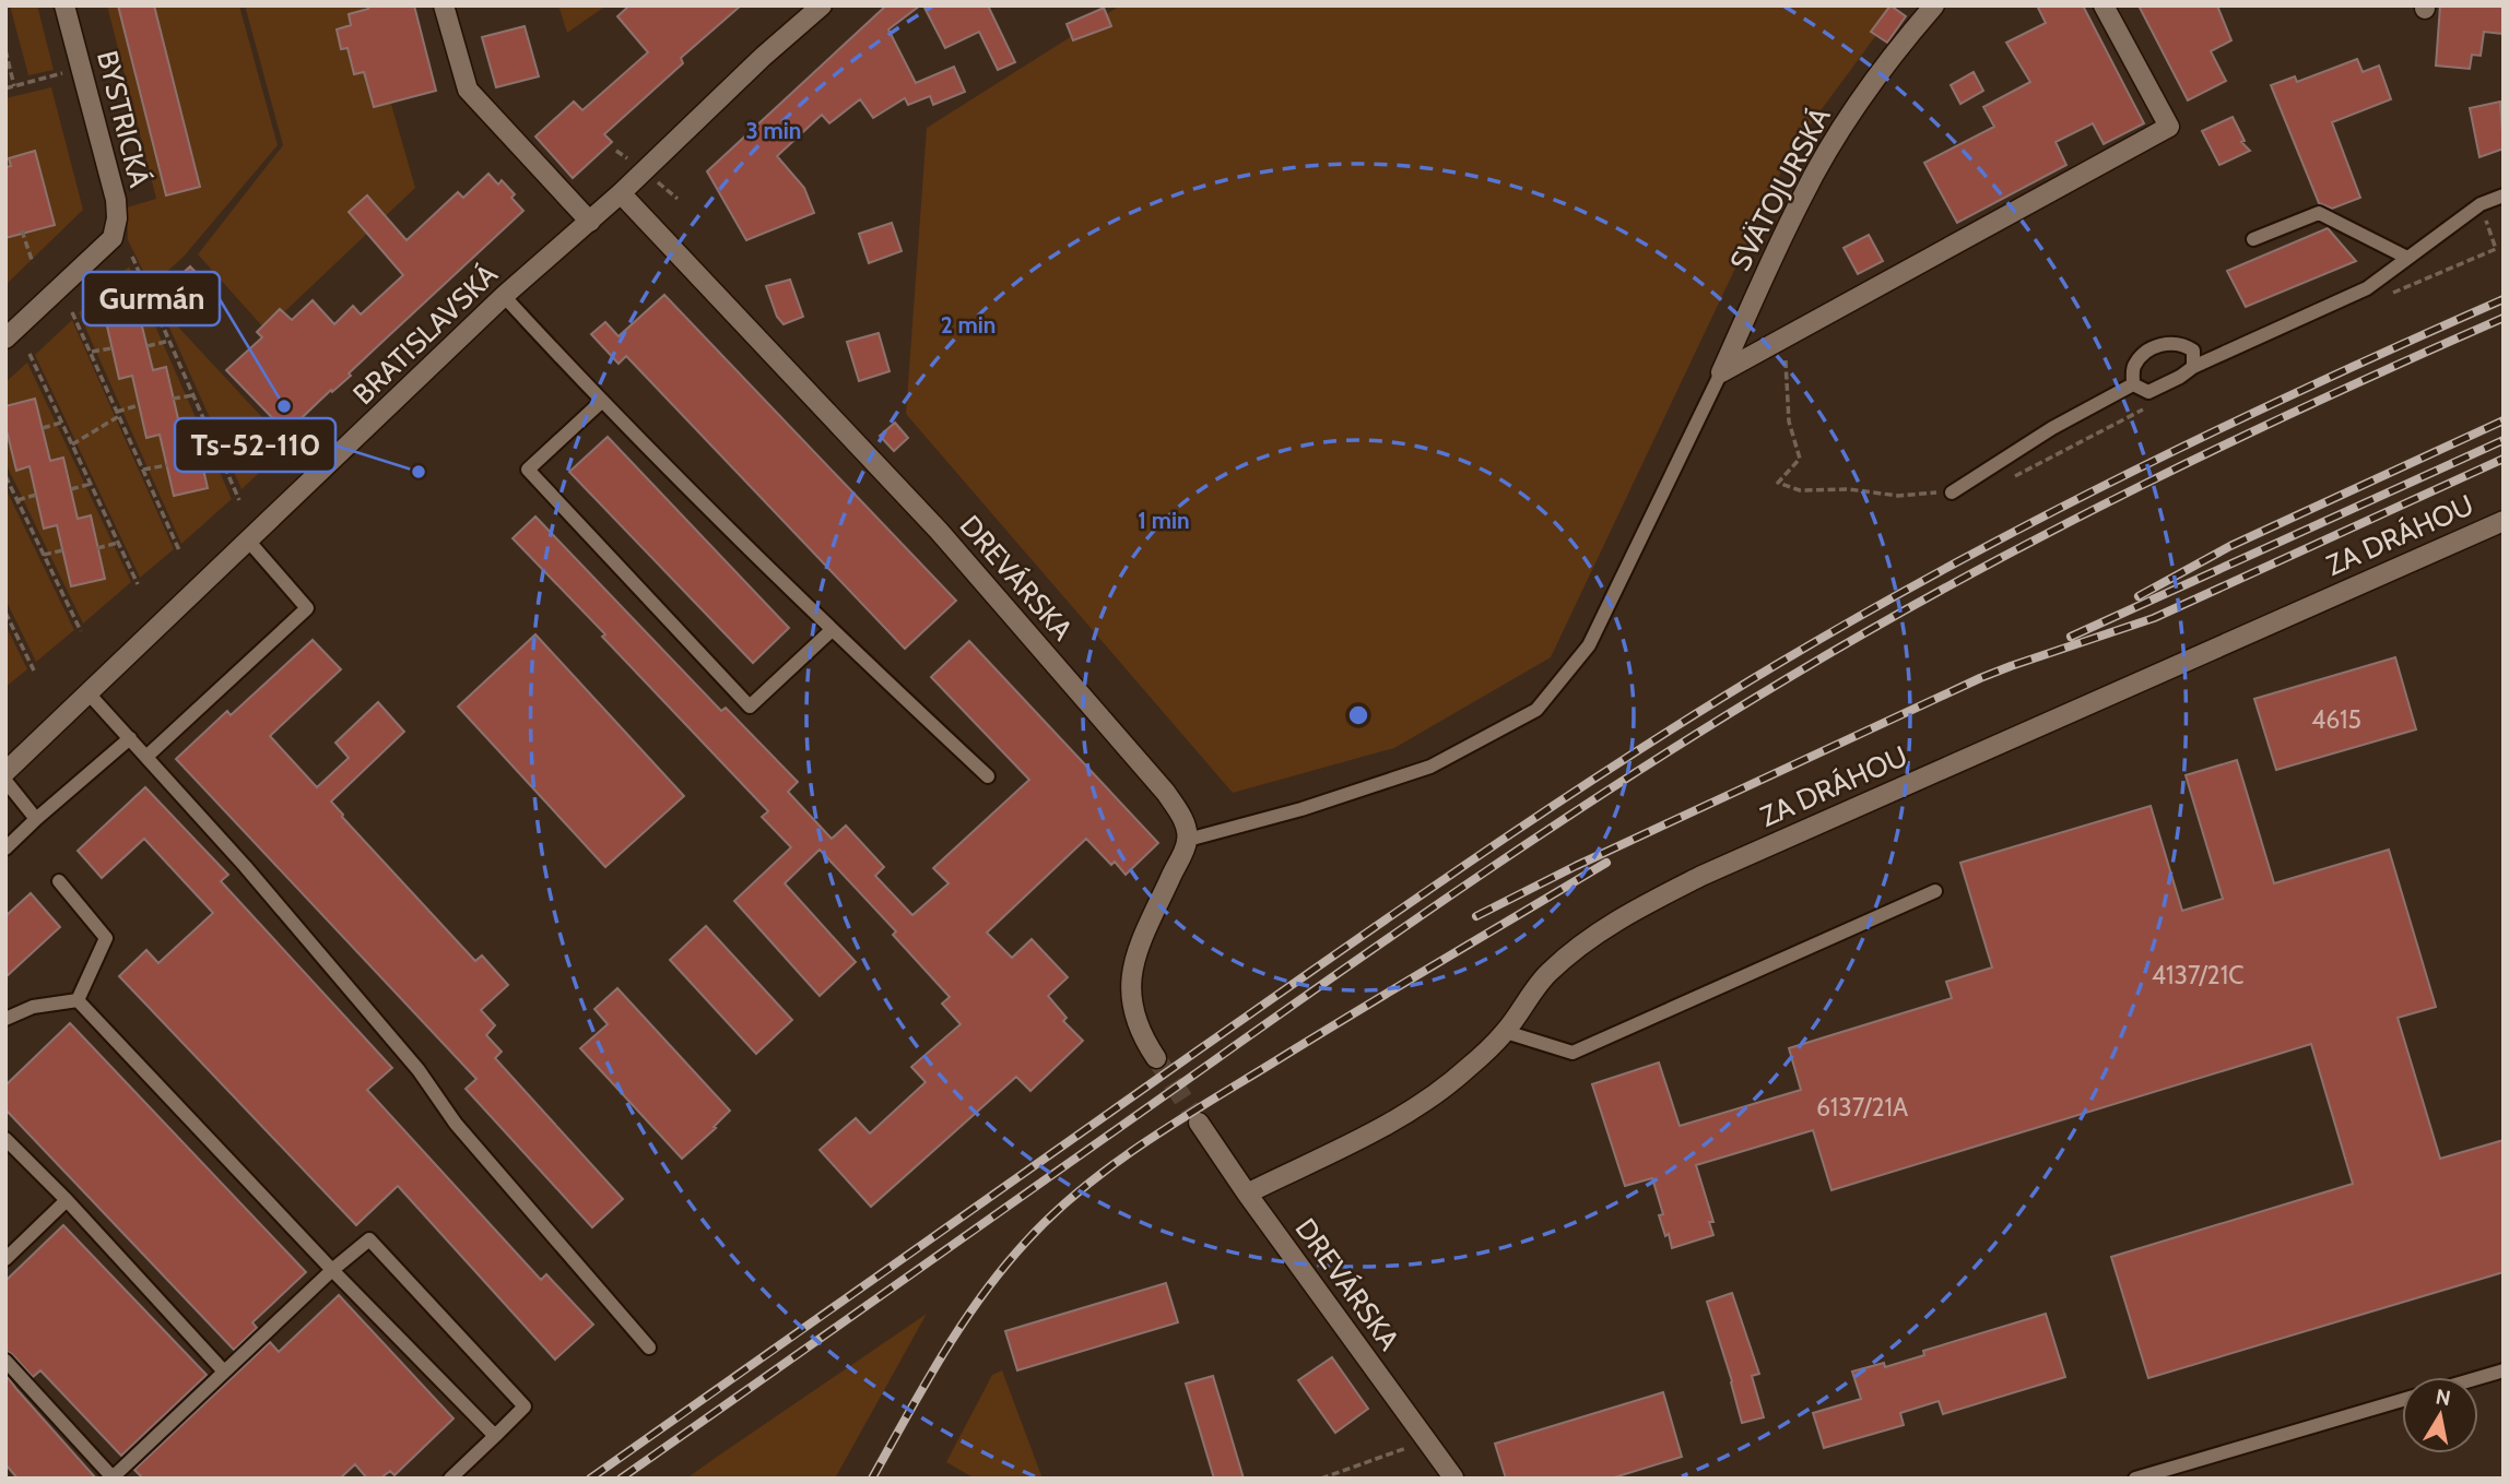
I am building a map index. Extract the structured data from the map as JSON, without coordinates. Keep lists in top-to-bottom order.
{
  "streets": {
    "street": [
      "BYSTRICKÁ",
      "SVÄTOJURSKÁ",
      "BRATISLAVSKÁ",
      "ZA DRÁHOU",
      "DREVÁRSKA"
    ]
  },
  "crossings": [
    ["BRATISLAVSKÁ", "DREVÁRSKA"],
    ["ZA DRÁHOU", "DREVÁRSKA"]
  ],
  "places": ["Gurmán", "Ts-52-110"],
  "house_numbers": ["4615", "4137/21C", "6137/21A"],
  "north": "top",
  "rings": ["3 min", "2 min", "1 min"]
}
